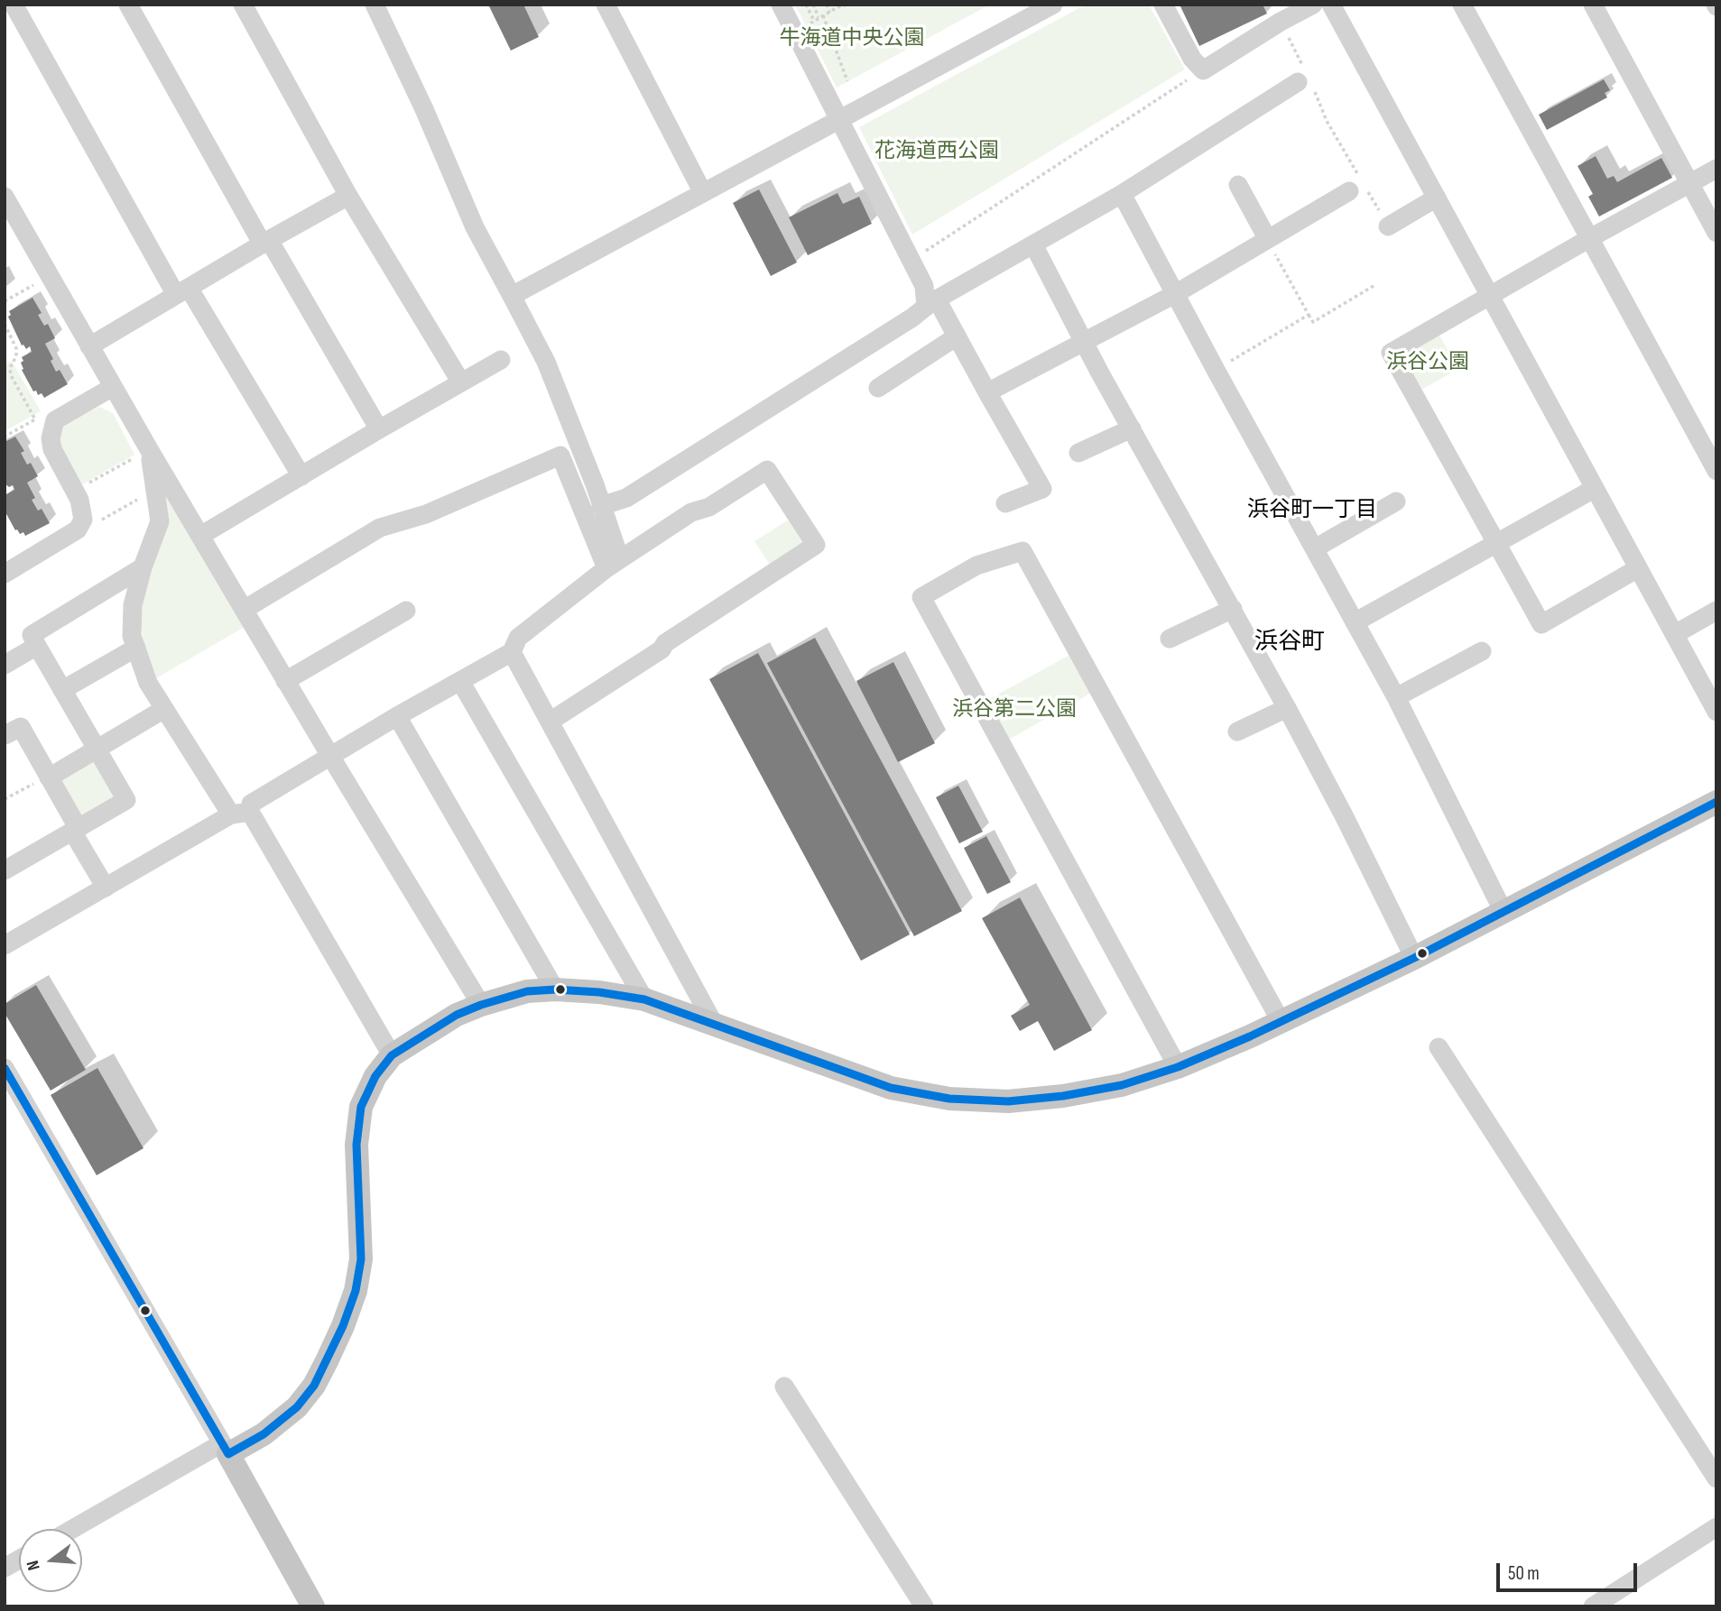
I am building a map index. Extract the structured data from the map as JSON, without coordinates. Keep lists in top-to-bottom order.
{
  "districts": ["浜谷町一丁目", "浜谷町"],
  "parks": [
    "牛海道中央公園",
    "花海道西公園",
    "浜谷公園",
    "浜谷第二公園"
  ],
  "scale_bar": "50 m",
  "north": "left"
}
